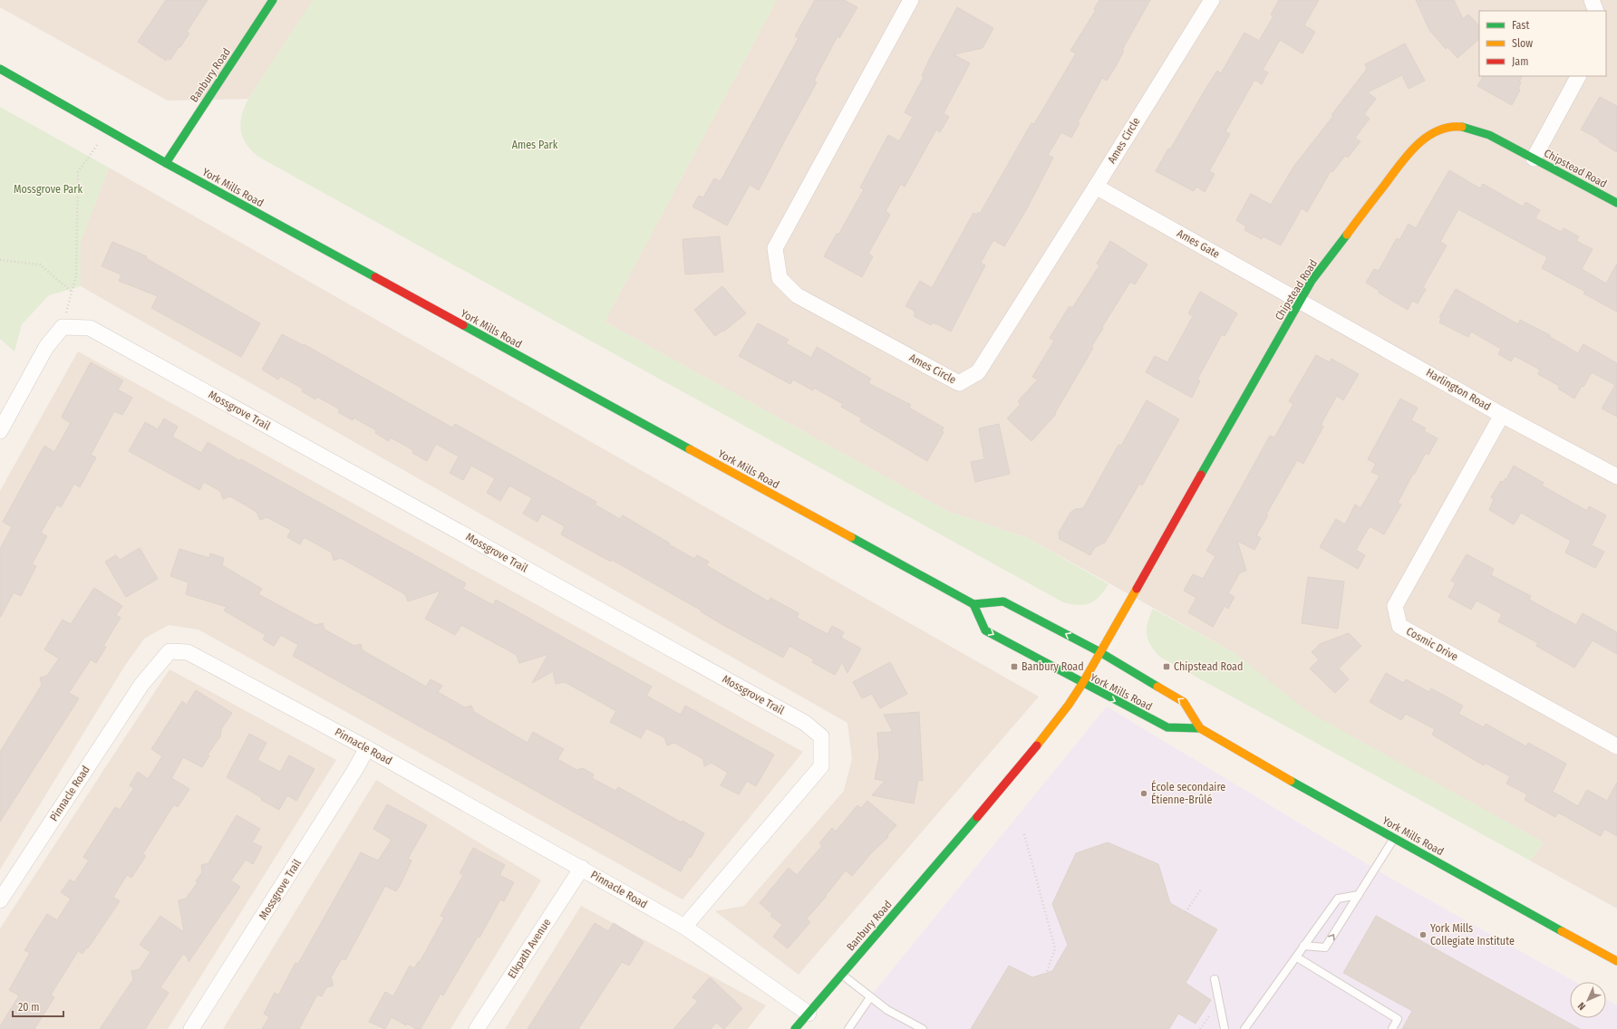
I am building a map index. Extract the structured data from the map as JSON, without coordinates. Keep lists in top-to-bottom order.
{
  "streets": {
    "main road": ["Banbury Road", "Chipstead Road", "York Mills Road"],
    "street": [
      "Ames Circle",
      "Ames Gate",
      "Harlington Road",
      "Mossgrove Trail",
      "Cosmic Drive",
      "Pinnacle Road",
      "Elkpath Avenue"
    ]
  },
  "crossings": [
    ["Banbury Road", "Chipstead Road"],
    ["Banbury Road", "York Mills Road"],
    ["Banbury Road", "Pinnacle Road"],
    ["Ames Circle", "Ames Gate"],
    ["Chipstead Road", "York Mills Road"],
    ["Chipstead Road", "Ames Gate"],
    ["Chipstead Road", "Harlington Road"],
    ["Ames Gate", "Harlington Road"],
    ["Harlington Road", "Cosmic Drive"],
    ["Mossgrove Trail", "Pinnacle Road"],
    ["Pinnacle Road", "Elkpath Avenue"]
  ],
  "parks": ["Ames Park", "Mossgrove Park"],
  "places": {
    "transit": ["Banbury Road", "Chipstead Road"],
    "other": ["École secondaire Étienne-Brûlé", "York Mills Collegiate Institute"]
  },
  "legend": ["Fast", "Slow", "Jam"],
  "scale_bar": "20 m",
  "north": "bottom left"
}
